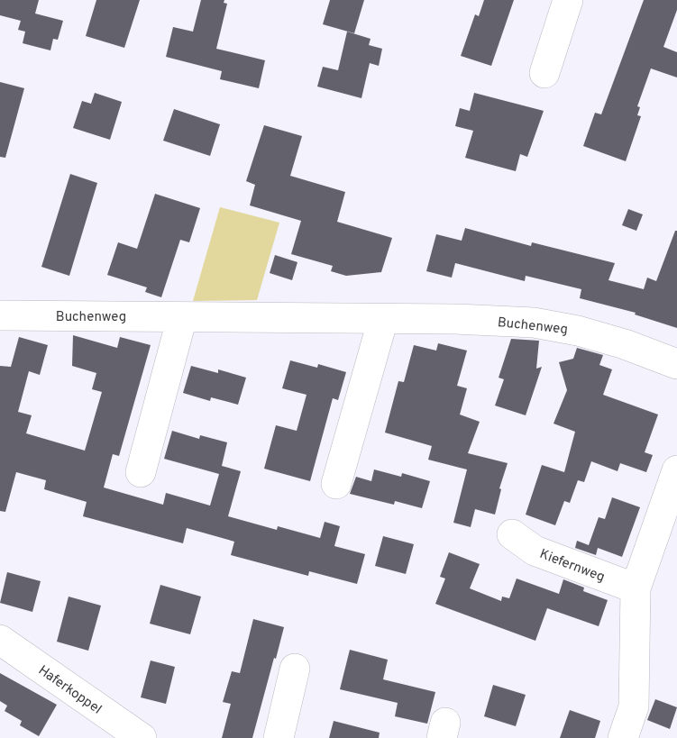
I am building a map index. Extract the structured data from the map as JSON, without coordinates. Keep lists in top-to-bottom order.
{
  "streets": {
    "street": ["Buchenweg", "Kiefernweg", "Haferkoppel"]
  }
}
